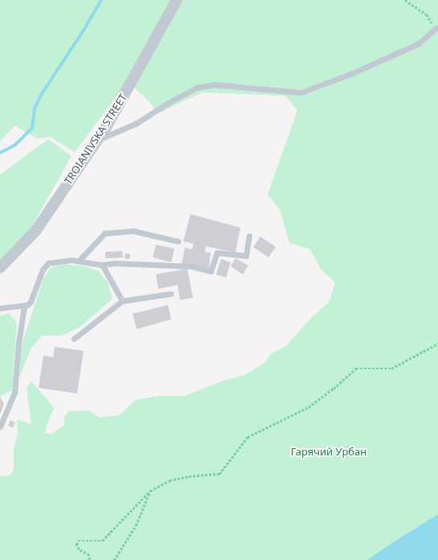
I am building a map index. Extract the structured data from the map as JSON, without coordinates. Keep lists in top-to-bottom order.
{
  "streets": {
    "street": ["TROIANIVSKA STREET"]
  },
  "parks": ["Гарячий Урбан"]
}
